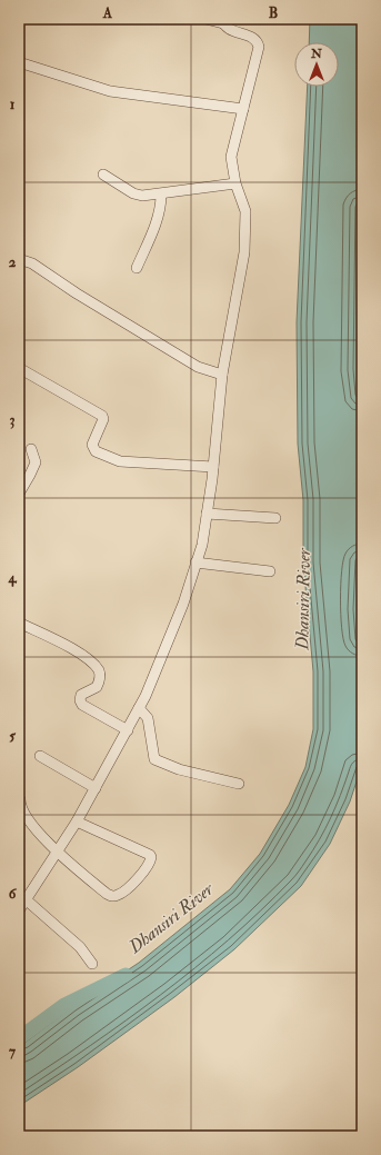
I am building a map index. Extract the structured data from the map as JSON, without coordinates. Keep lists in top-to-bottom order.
{
  "water": ["Dhansiri River"],
  "north": "top",
  "grid": {
    "columns": ["A", "B"],
    "rows": [
      "1",
      "2",
      "3",
      "4",
      "5",
      "6",
      "7"
    ]
  }
}
